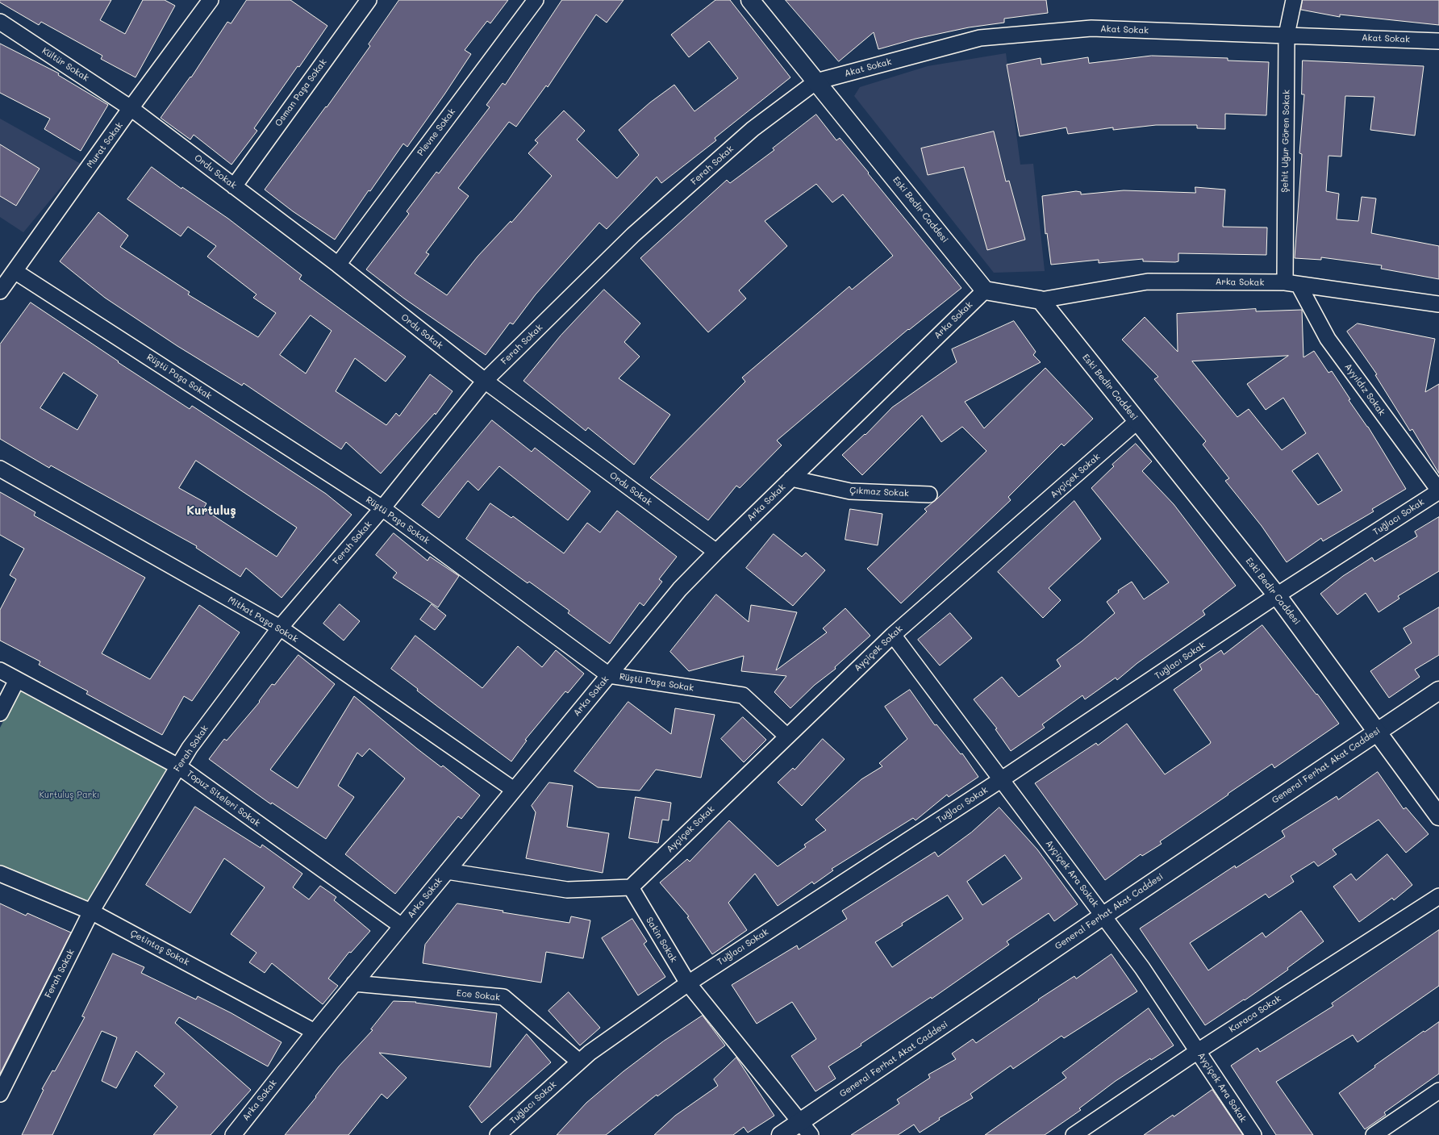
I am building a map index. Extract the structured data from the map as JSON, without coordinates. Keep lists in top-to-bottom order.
{
  "streets": {
    "main road": ["Eski Bedir Caddesi", "General Ferhat Akat Caddesi"],
    "street": [
      "Akat Sokak",
      "Kültür Sokak",
      "Osman Paşa Sokak",
      "Plevne Sokak",
      "Şehit Uğur Gören Sokak",
      "Murat Sokak",
      "Ferah Sokak",
      "Ordu Sokak",
      "Arka Sokak",
      "Rüştü Paşa Sokak",
      "Ayyıldız Sokak",
      "Ayçiçek Sokak",
      "Çıkmaz Sokak",
      "Tuğlacı Sokak",
      "Mithat Paşa Sokak",
      "Topuz Siteleri Sokak",
      "Ayçiçek Ara Sokak",
      "Sakin Sokak",
      "Çetintaş Sokak",
      "Ece Sokak",
      "Karaca Sokak"
    ]
  },
  "crossings": [
    ["Akat Sokak", "Şehit Uğur Gören Sokak"],
    ["Akat Sokak", "Ferah Sokak"],
    ["Akat Sokak", "Eski Bedir Caddesi"],
    ["Kültür Sokak", "Murat Sokak"],
    ["Kültür Sokak", "Ordu Sokak"],
    ["Osman Paşa Sokak", "Ordu Sokak"],
    ["Plevne Sokak", "Ordu Sokak"],
    ["Şehit Uğur Gören Sokak", "Arka Sokak"],
    ["Şehit Uğur Gören Sokak", "Ayyıldız Sokak"],
    ["Murat Sokak", "Ordu Sokak"],
    ["Murat Sokak", "Rüştü Paşa Sokak"],
    ["Ferah Sokak", "Ordu Sokak"],
    ["Ferah Sokak", "Eski Bedir Caddesi"],
    ["Ferah Sokak", "Rüştü Paşa Sokak"],
    ["Ferah Sokak", "Mithat Paşa Sokak"],
    ["Ferah Sokak", "Topuz Siteleri Sokak"],
    ["Ferah Sokak", "Çetintaş Sokak"],
    ["Ordu Sokak", "Arka Sokak"],
    ["Eski Bedir Caddesi", "Arka Sokak"],
    ["Eski Bedir Caddesi", "Ayçiçek Sokak"],
    ["Eski Bedir Caddesi", "Tuğlacı Sokak"],
    ["Eski Bedir Caddesi", "General Ferhat Akat Caddesi"],
    ["Arka Sokak", "Rüştü Paşa Sokak"],
    ["Arka Sokak", "Ayyıldız Sokak"],
    ["Arka Sokak", "Çıkmaz Sokak"],
    ["Arka Sokak", "Mithat Paşa Sokak"],
    ["Arka Sokak", "Topuz Siteleri Sokak"],
    ["Arka Sokak", "Çetintaş Sokak"],
    ["Arka Sokak", "Ece Sokak"],
    ["Rüştü Paşa Sokak", "Ayçiçek Sokak"],
    ["Ayyıldız Sokak", "Tuğlacı Sokak"],
    ["Ayçiçek Sokak", "Ayçiçek Ara Sokak"],
    ["Ayçiçek Sokak", "Sakin Sokak"],
    ["Tuğlacı Sokak", "Ayçiçek Ara Sokak"],
    ["Tuğlacı Sokak", "Sakin Sokak"],
    ["Tuğlacı Sokak", "Ece Sokak"],
    ["General Ferhat Akat Caddesi", "Ayçiçek Ara Sokak"],
    ["General Ferhat Akat Caddesi", "Sakin Sokak"],
    ["Ayçiçek Ara Sokak", "Karaca Sokak"]
  ],
  "districts": ["Kurtuluş"],
  "parks": ["Kurtuluş Parkı"]
}
